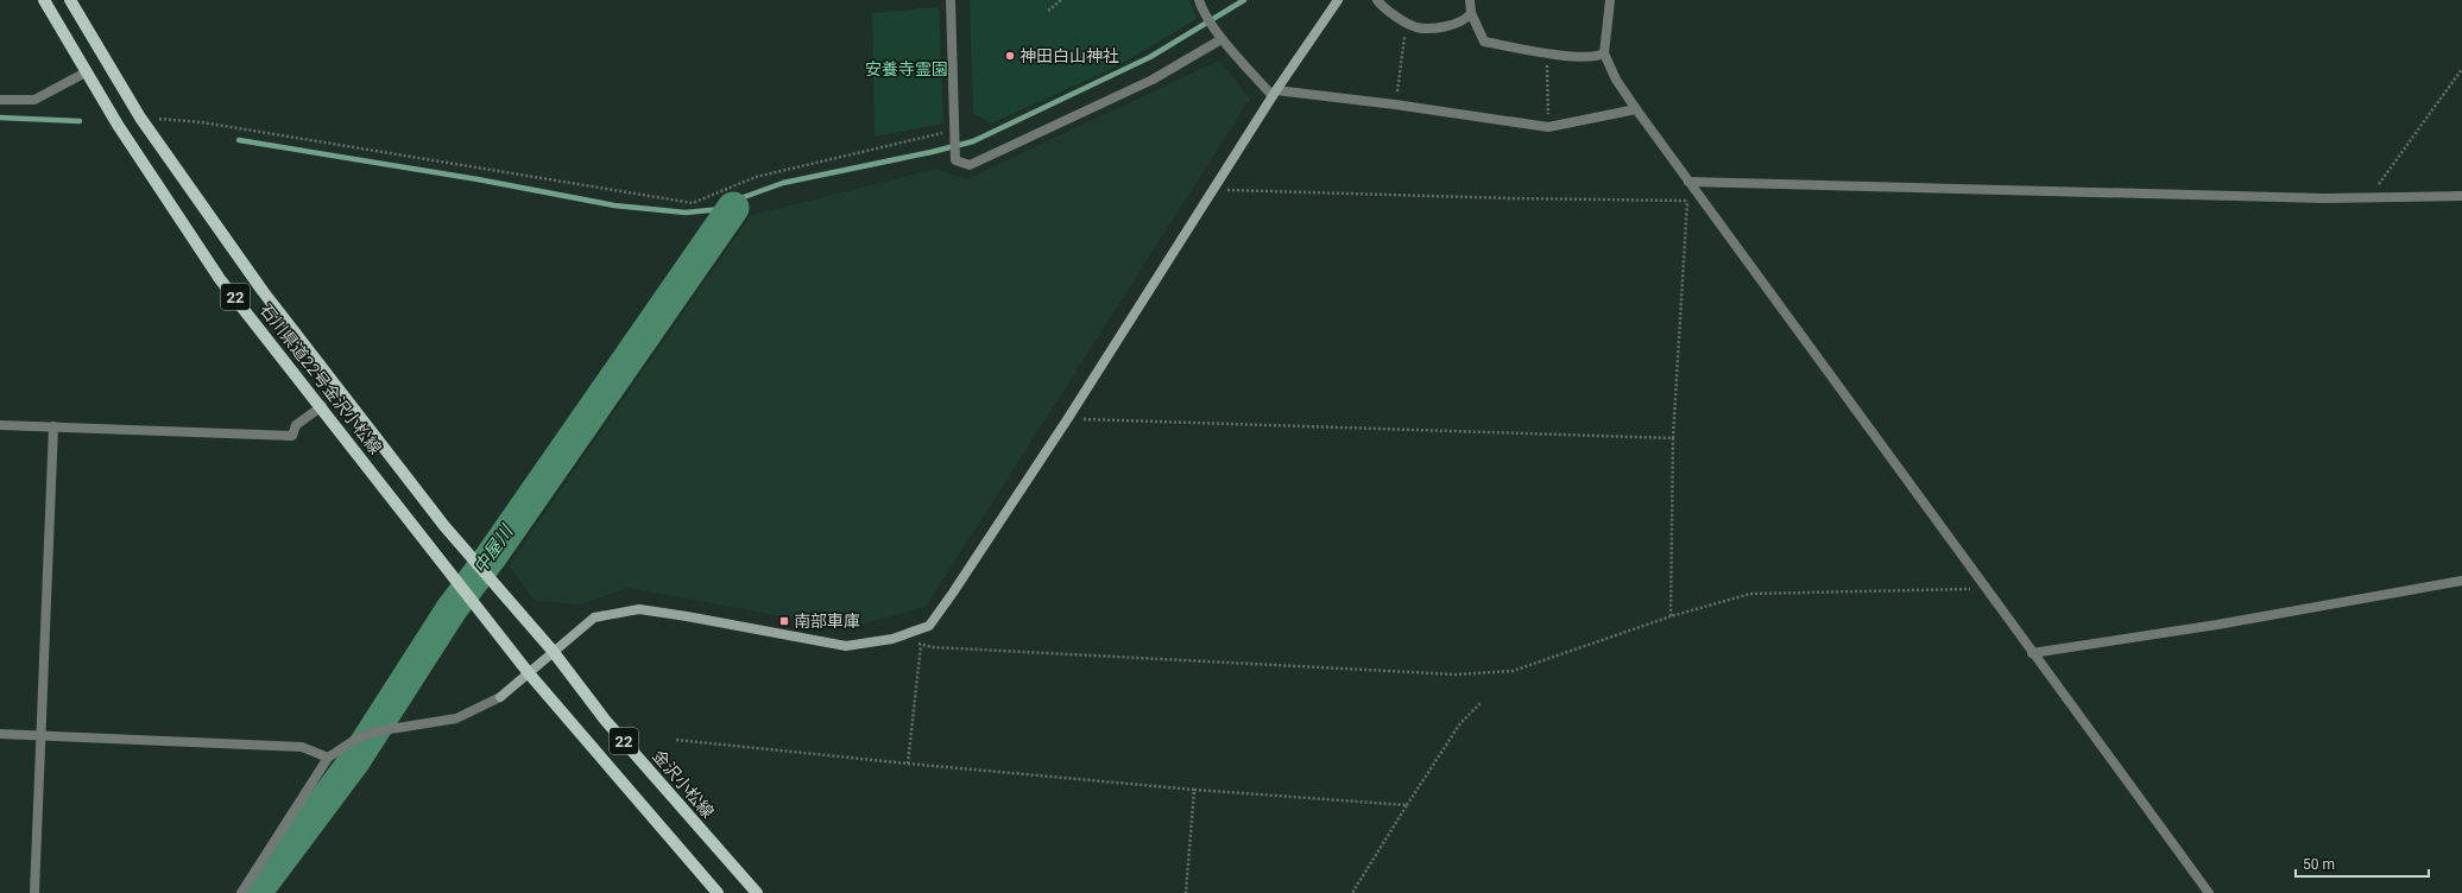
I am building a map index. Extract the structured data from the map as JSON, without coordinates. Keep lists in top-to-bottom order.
{
  "streets": {
    "main road": ["22", "石川県道22号金沢小松線", "金沢小松線"]
  },
  "crossings": [
    ["22", "石川県道22号金沢小松線"],
    ["石川県道22号金沢小松線", "金沢小松線"]
  ],
  "water": ["中屋川"],
  "parks": ["安養寺霊園"],
  "places": {
    "other": ["神田白山神社"],
    "transit": ["南部車庫"]
  },
  "scale_bar": "50 m"
}
